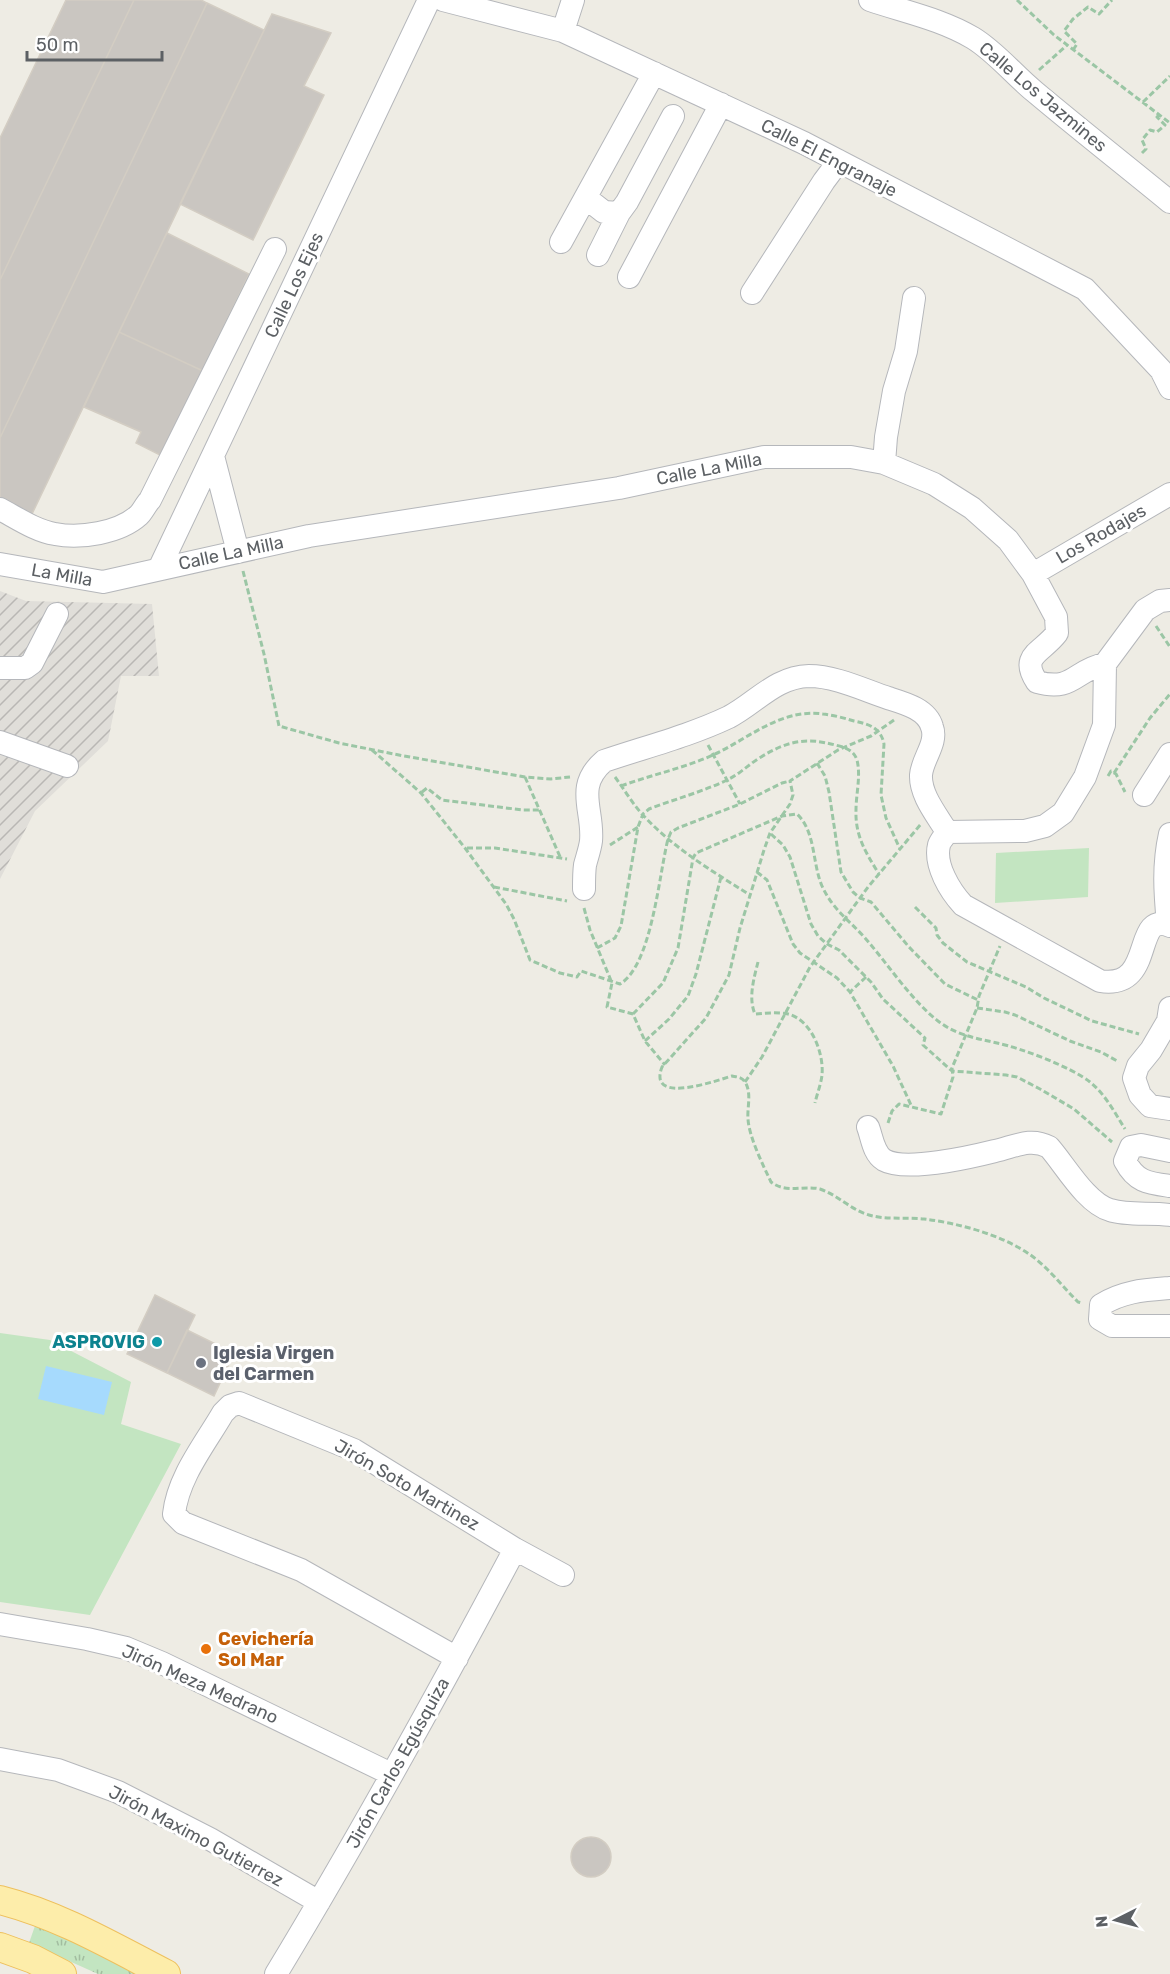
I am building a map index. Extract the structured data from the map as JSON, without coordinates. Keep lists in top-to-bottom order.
{
  "streets": {
    "street": [
      "Calle Los Jazmines",
      "Calle El Engranaje",
      "Calle Los Ejes",
      "Calle La Milla",
      "Los Rodajes",
      "La Milla",
      "Jirón Soto Martinez",
      "Jirón Meza Medrano",
      "Jirón Carlos Egúsquiza",
      "Jirón Maximo Gutierrez"
    ]
  },
  "crossings": [
    ["Calle Los Ejes", "Calle La Milla"],
    ["Calle Los Ejes", "La Milla"],
    ["Calle La Milla", "Los Rodajes"],
    ["Calle La Milla", "La Milla"],
    ["Jirón Soto Martinez", "Jirón Carlos Egúsquiza"],
    ["Jirón Meza Medrano", "Jirón Carlos Egúsquiza"],
    ["Jirón Carlos Egúsquiza", "Jirón Maximo Gutierrez"]
  ],
  "places": ["ASPROVIG", "Iglesia Virgen del Carmen", "Cevichería Sol Mar"],
  "scale_bar": "50 m",
  "north": "left"
}
